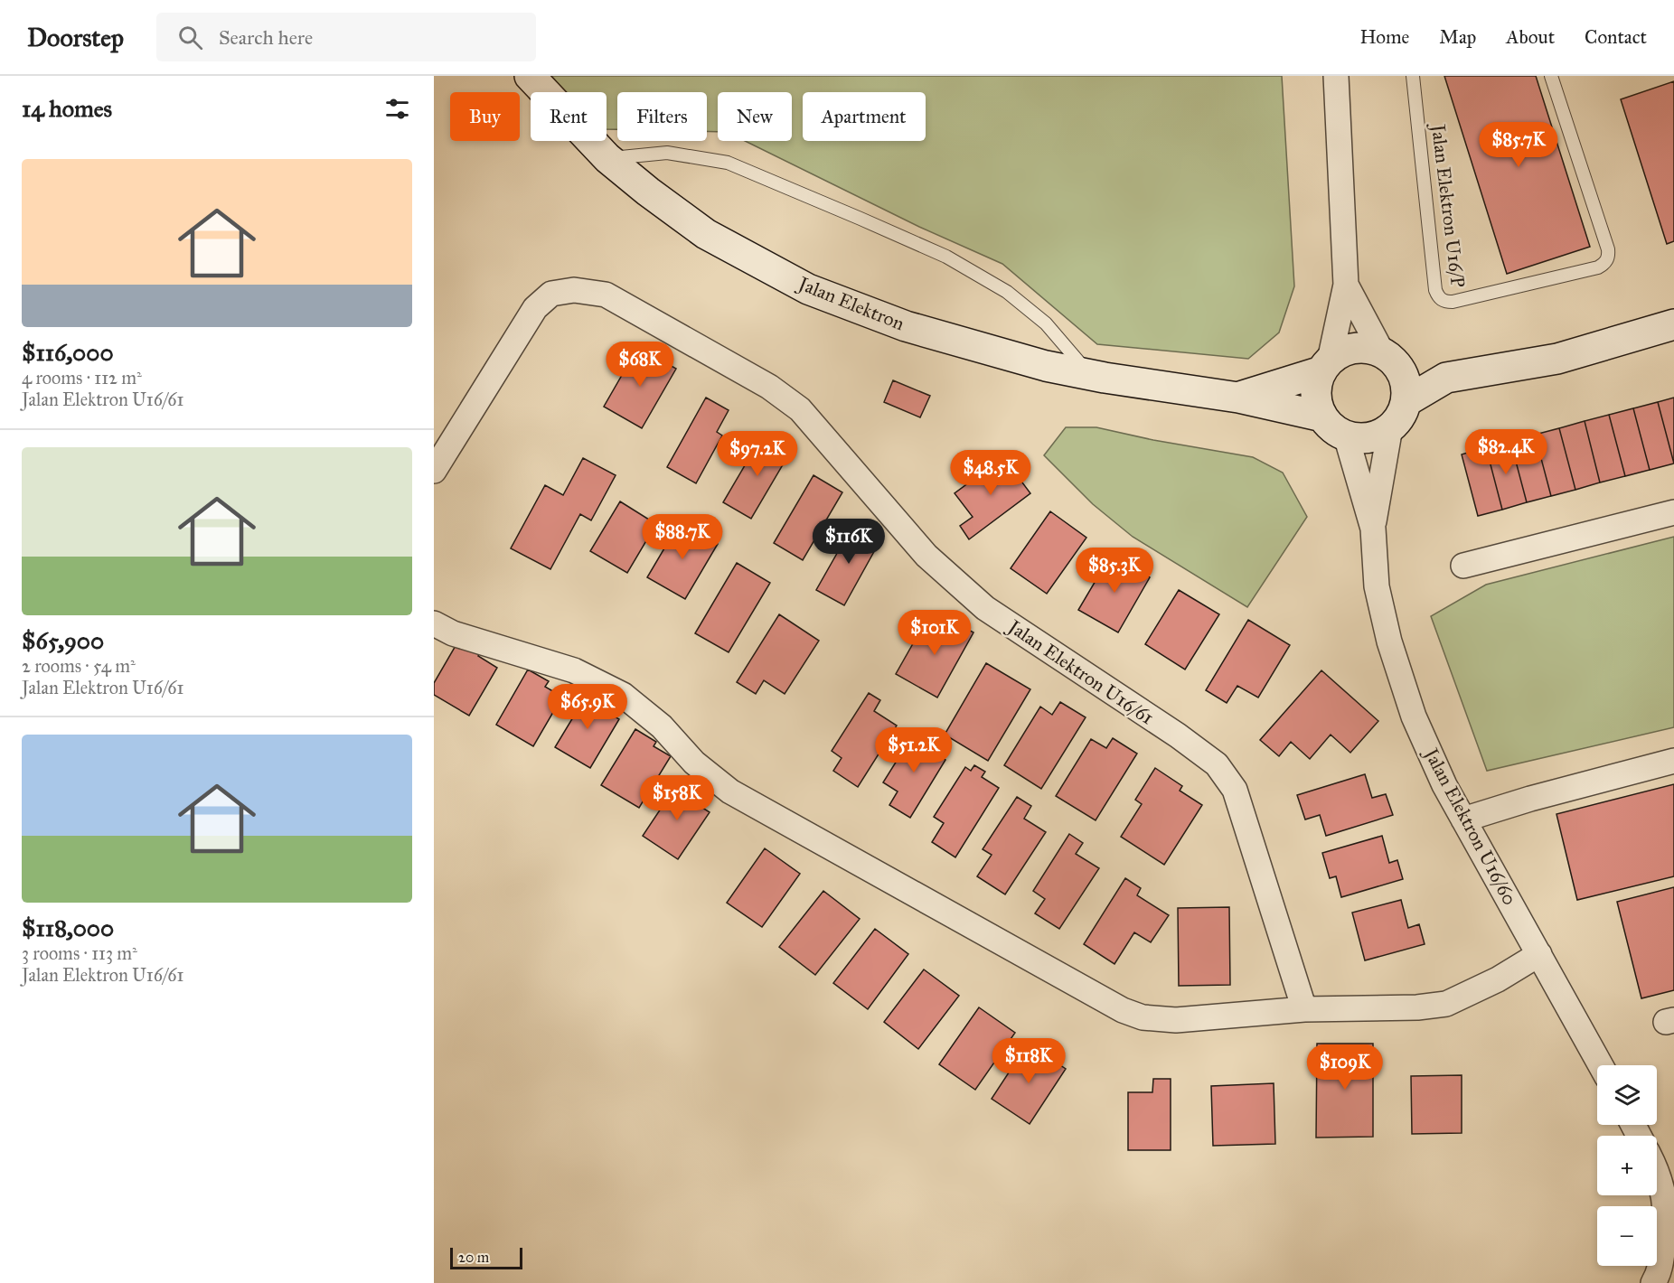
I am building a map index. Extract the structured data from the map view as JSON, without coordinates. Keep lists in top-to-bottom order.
{
  "streets": {
    "street": ["Jalan Elektron", "Jalan Elektron U16/61", "Jalan Elektron U16/60"],
    "lane": ["Jalan Elektron U16/P"]
  },
  "scale_bar": "20 m",
  "page": {
    "header": "Doorstep",
    "search": "Search here",
    "nav": [
      "Home",
      "Map",
      "About",
      "Contact"
    ],
    "heading": "14 homes",
    "chip": [
      "Buy",
      "Rent",
      "Filters",
      "New",
      "Apartment"
    ],
    "price": [
      "$85.7K",
      "$68K",
      "$82.4K",
      "$97.2K",
      "$48.5K",
      "$88.7K",
      "$116K",
      "$85.3K",
      "$101K",
      "$65.9K",
      "$51.2K",
      "$158K",
      "$118K",
      "$109K"
    ],
    "list": [
      {
        "name": "$116,000",
        "note": "4 rooms · 112 m² · Jalan Elektron U16/61"
      },
      {
        "name": "$65,900",
        "note": "2 rooms · 54 m² · Jalan Elektron U16/61"
      },
      {
        "name": "$118,000",
        "note": "3 rooms · 113 m² · Jalan Elektron U16/61"
      }
    ],
    "map_buttons": ["+", "−"],
    "scale": "20 m"
  }
}
